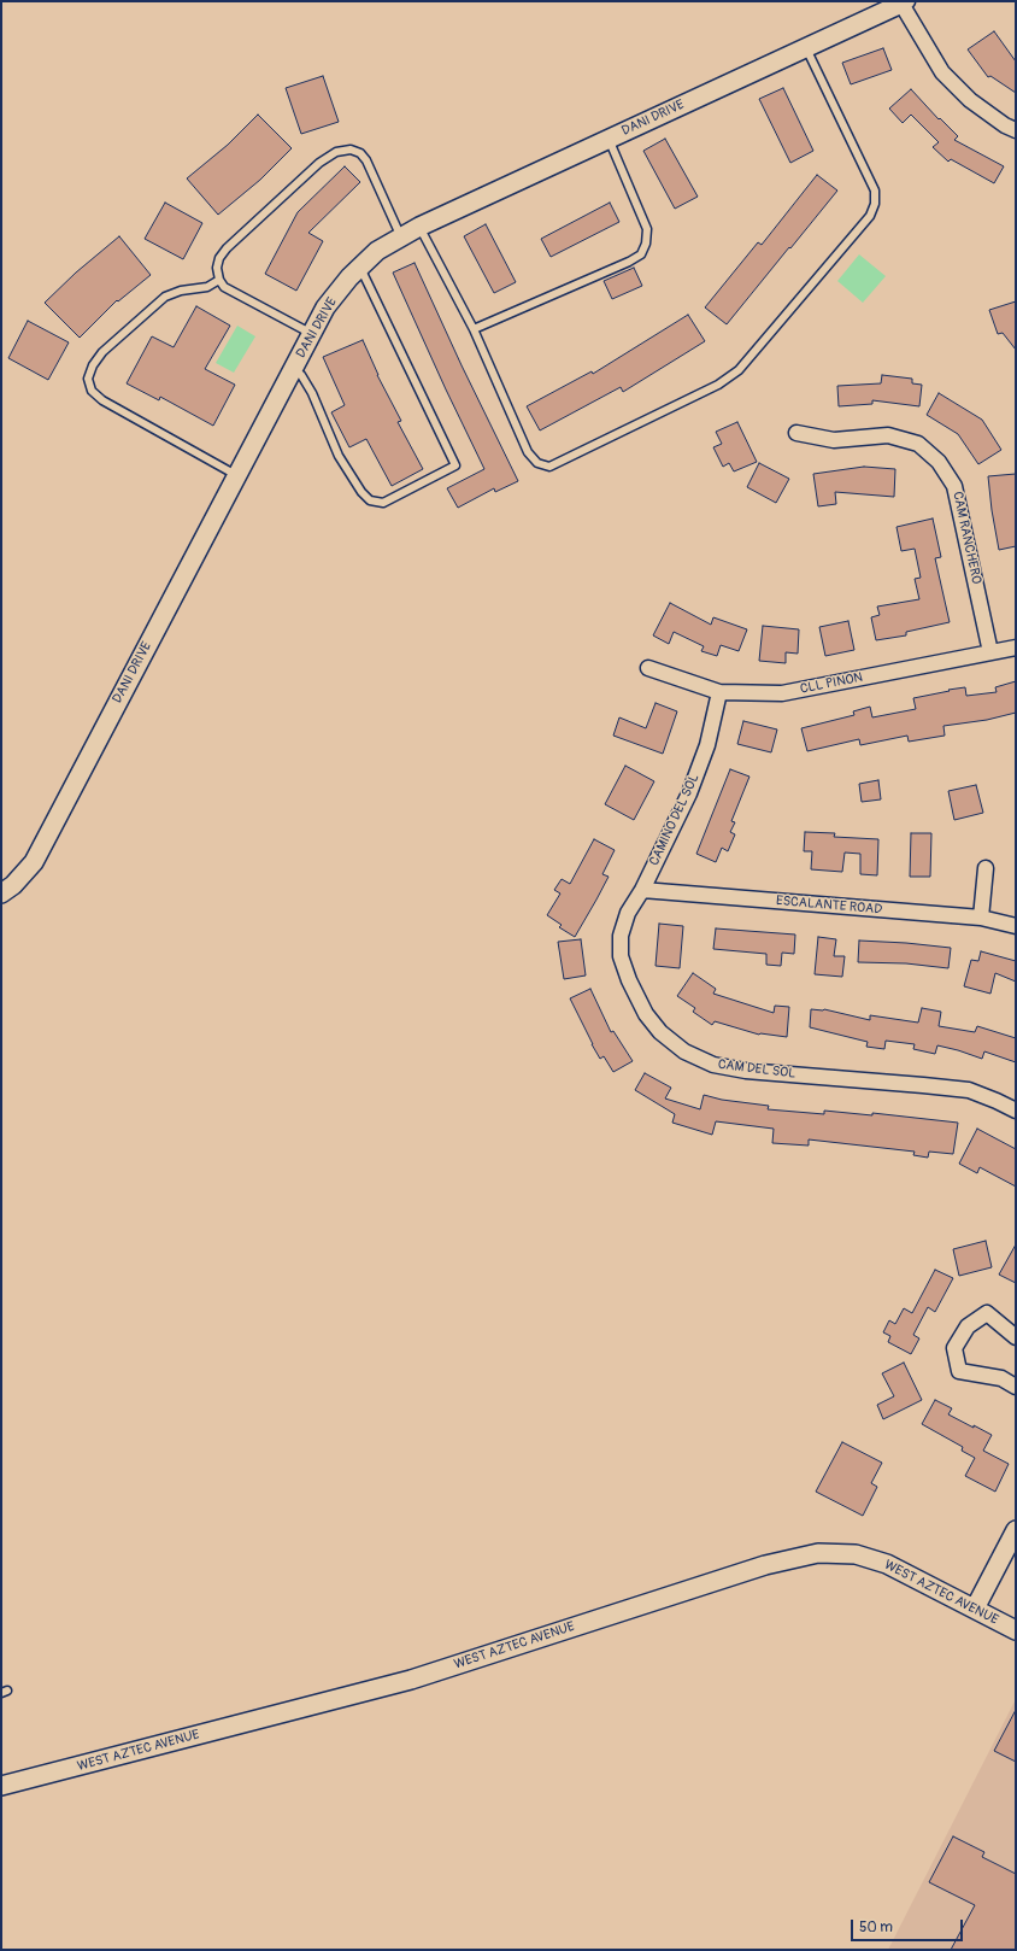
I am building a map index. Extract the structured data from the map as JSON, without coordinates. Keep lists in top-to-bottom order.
{
  "streets": {
    "street": [
      "DANI DRIVE",
      "CAM RANCHERO",
      "CLL PINON",
      "CAMINO DEL SOL",
      "ESCALANTE ROAD",
      "CAM DEL SOL",
      "WEST AZTEC AVENUE"
    ]
  },
  "crossings": [
    ["CAM RANCHERO", "CLL PINON"],
    ["CLL PINON", "CAMINO DEL SOL"],
    ["CAMINO DEL SOL", "ESCALANTE ROAD"],
    ["CAMINO DEL SOL", "CAM DEL SOL"],
    ["ESCALANTE ROAD", "CAM DEL SOL"]
  ],
  "scale_bar": "50 m"
}
